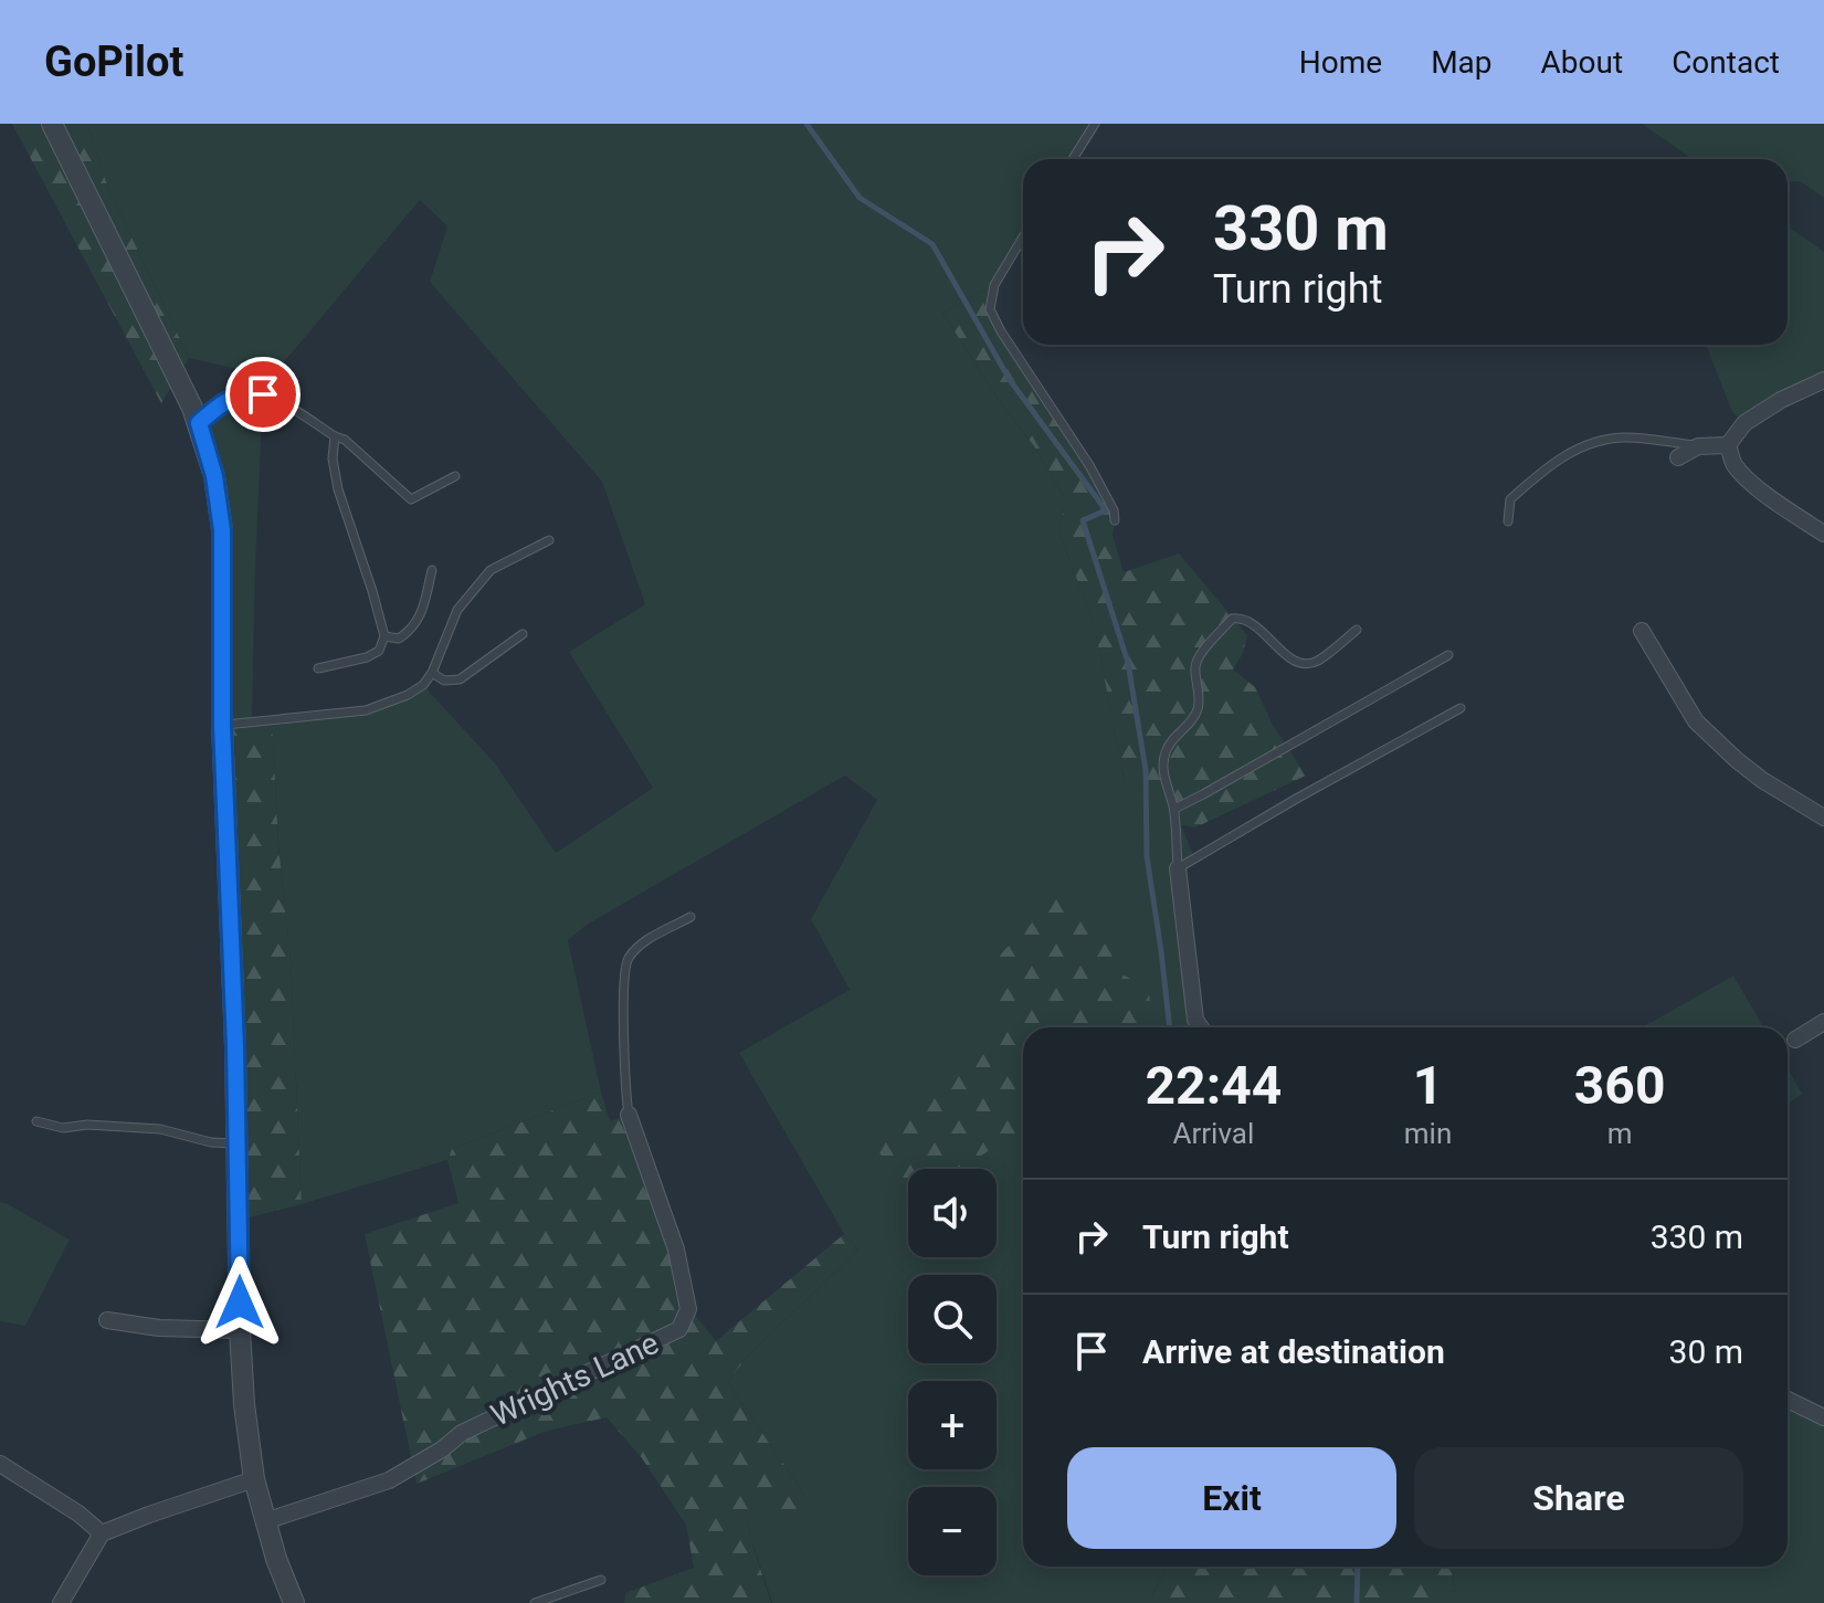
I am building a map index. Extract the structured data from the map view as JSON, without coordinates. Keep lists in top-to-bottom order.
{
  "streets": {
    "street": ["Wrights Lane"]
  },
  "page": {
    "header": "GoPilot",
    "nav": [
      "Home",
      "Map",
      "About",
      "Contact"
    ],
    "turn": ["330 m", "Turn right"],
    "eta": [
      "22:44",
      "Arrival",
      "1",
      "min",
      "360",
      "m"
    ],
    "map_buttons": ["+", "−"],
    "list": [
      {
        "name": "Turn right",
        "value": "330 m"
      },
      {
        "name": "Arrive at destination",
        "value": "30 m"
      }
    ],
    "buttons": ["Exit", "Share"]
  }
}
